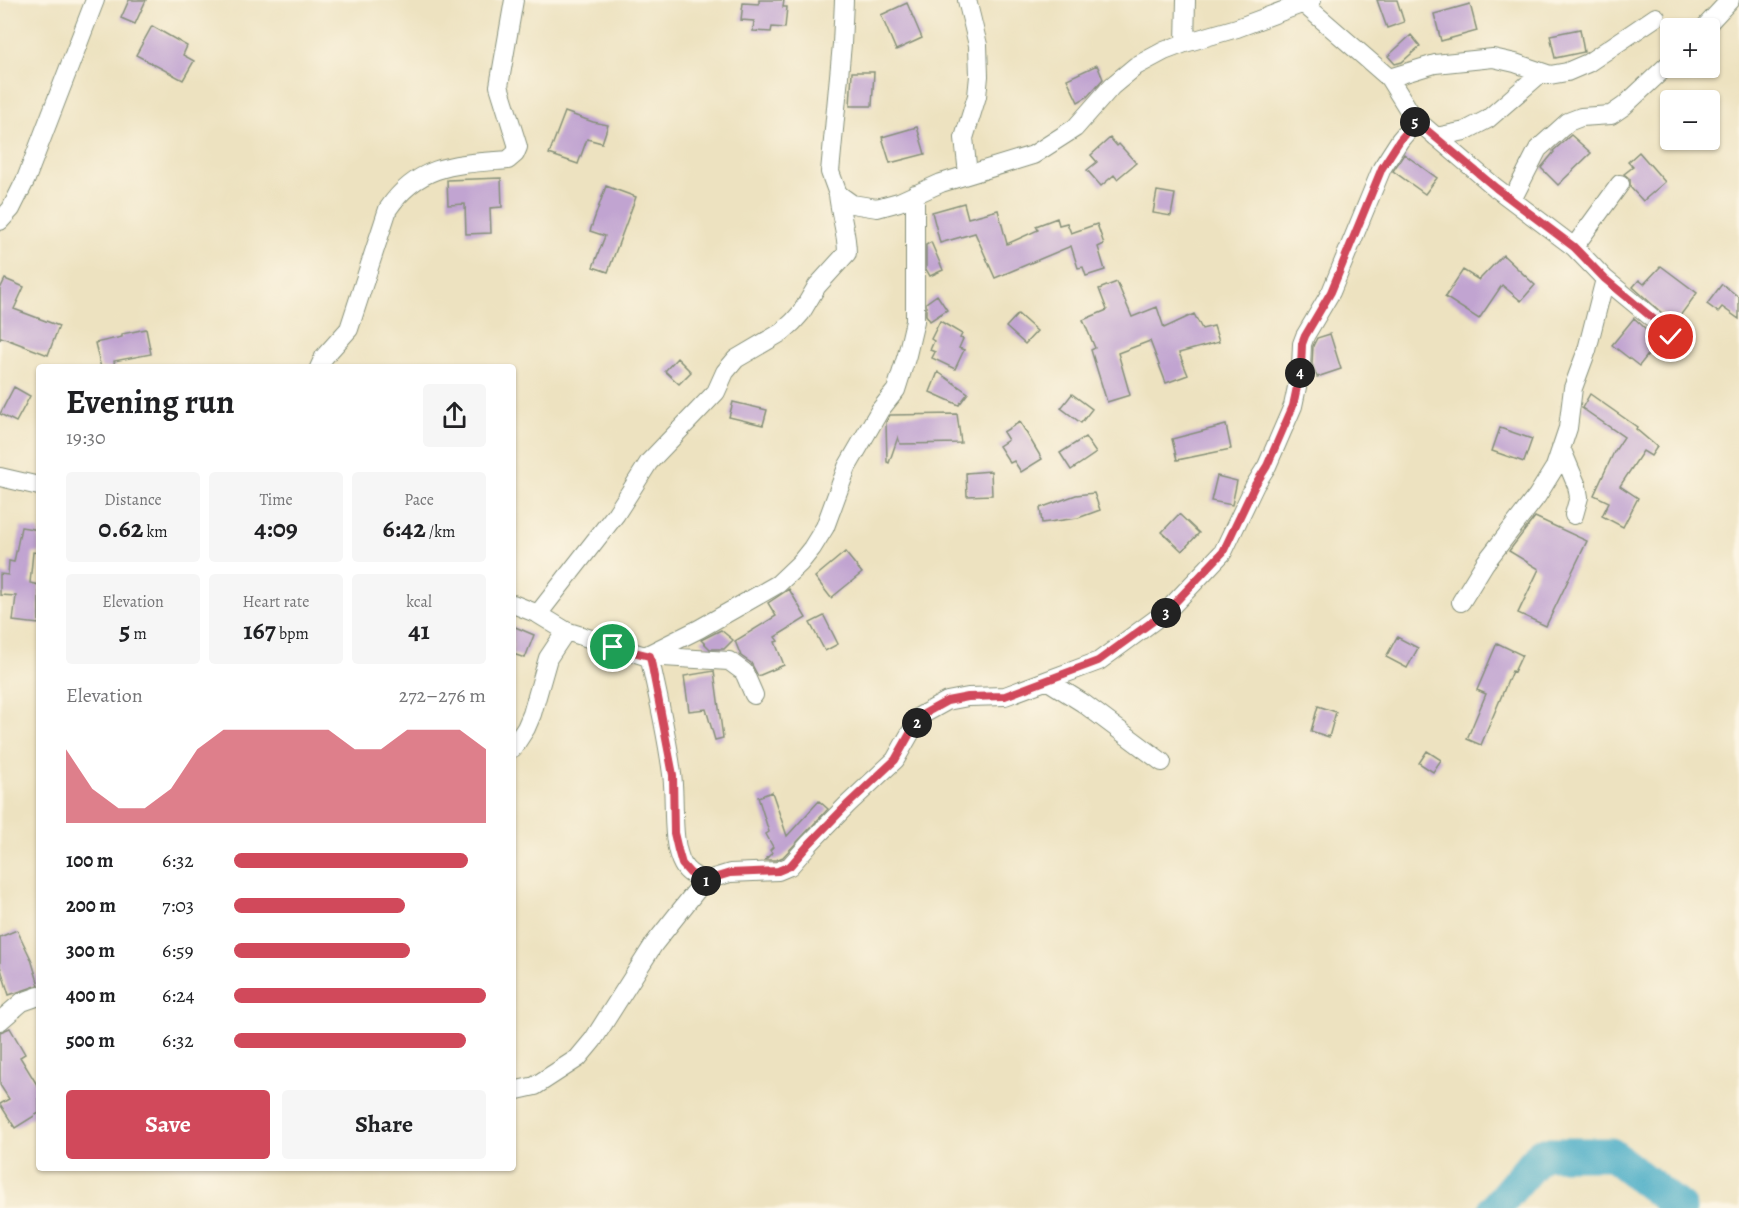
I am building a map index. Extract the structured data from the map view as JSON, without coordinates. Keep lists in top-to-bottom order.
{
  "page": {
    "map_buttons": ["+", "−"],
    "pins": [
      "5",
      "4",
      "3",
      "2",
      "1"
    ],
    "heading": ["Evening run", "19:30"],
    "stats": [
      ["Distance", "0.62 km"],
      ["Time", "4:09"],
      ["Pace", "6:42 /km"],
      ["Elevation", "5 m"],
      ["Heart rate", "167 bpm"],
      ["kcal", "41"]
    ],
    "chart": ["Elevation", "272–276 m"],
    "list": [
      {
        "name": "100 m",
        "note": "6:32"
      },
      {
        "name": "200 m",
        "note": "7:03"
      },
      {
        "name": "300 m",
        "note": "6:59"
      },
      {
        "name": "400 m",
        "note": "6:24"
      },
      {
        "name": "500 m",
        "note": "6:32"
      }
    ],
    "buttons": ["Save", "Share"]
  }
}
